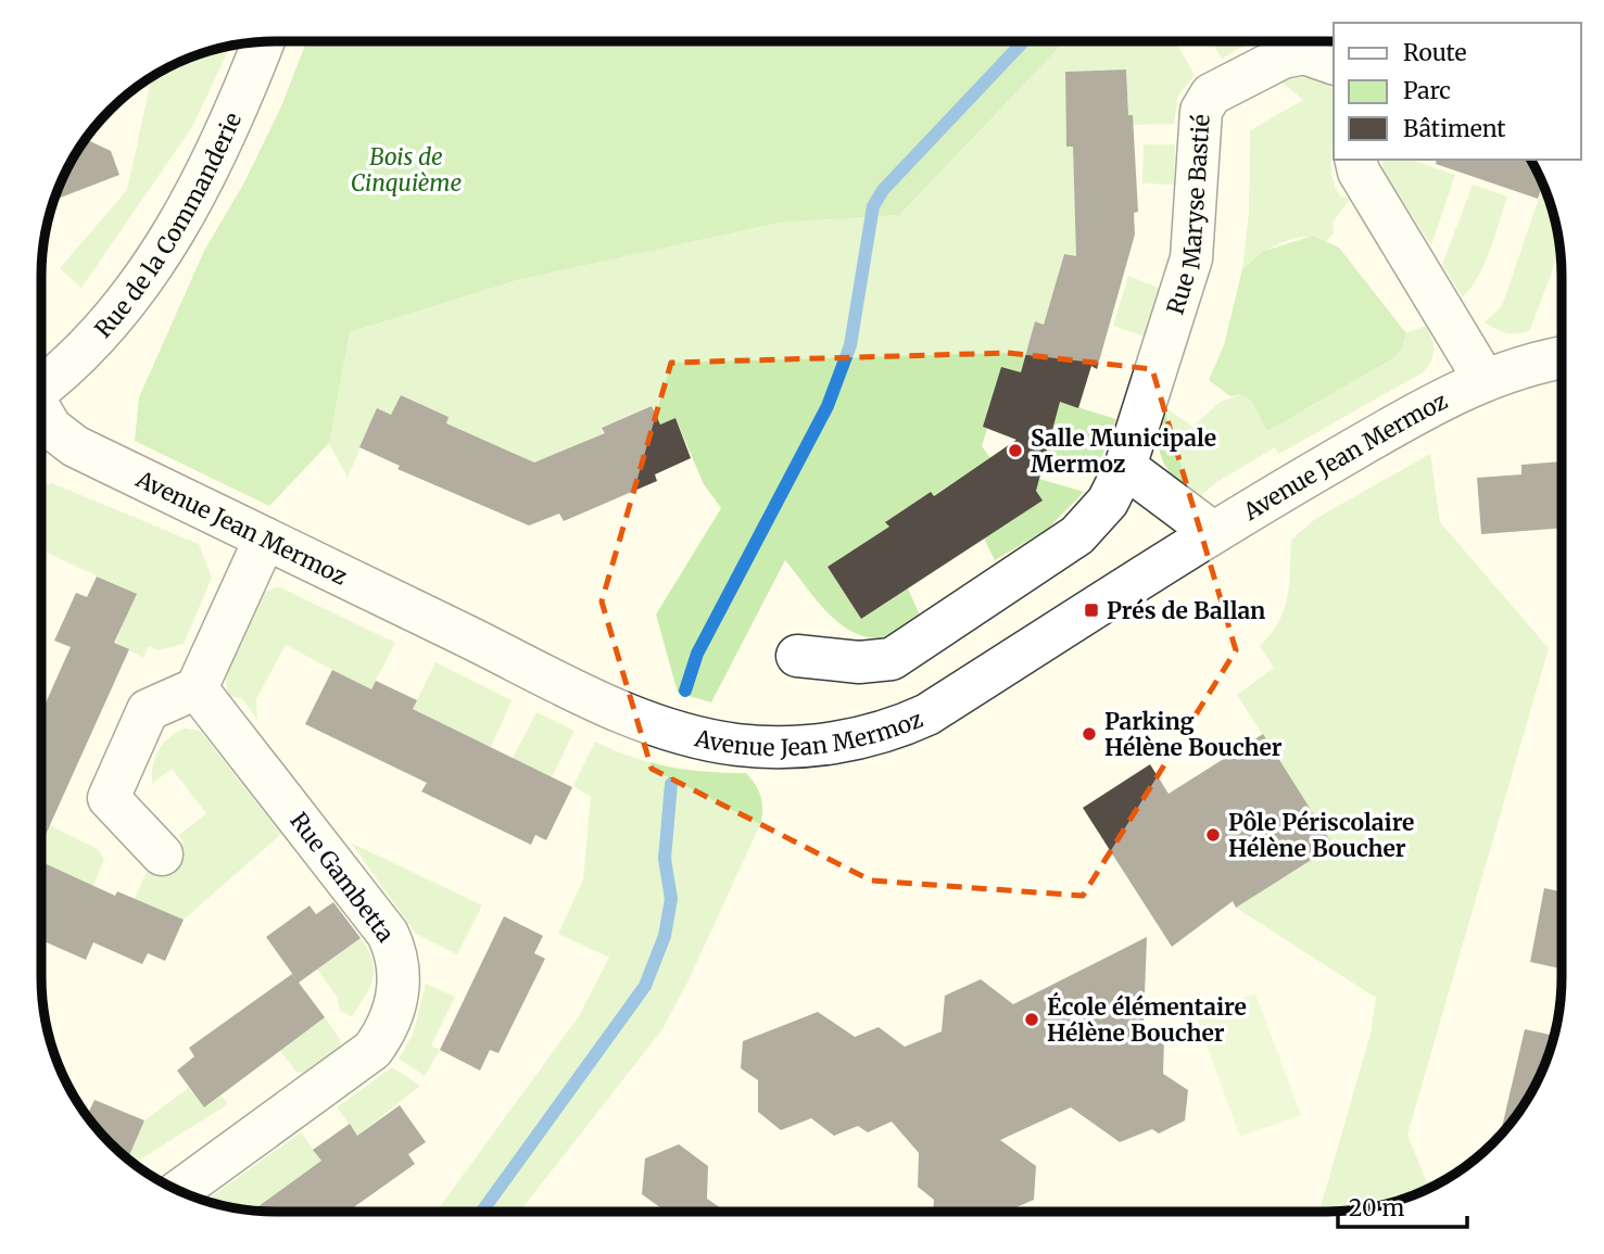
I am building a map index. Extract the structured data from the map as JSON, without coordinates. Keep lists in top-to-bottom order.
{
  "streets": {
    "street": [
      "Rue Maryse Bastié",
      "Rue de la Commanderie",
      "Avenue Jean Mermoz",
      "Rue Gambetta"
    ]
  },
  "parks": ["Bois de Cinquième"],
  "places": {
    "other": [
      "Salle Municipale Mermoz",
      "Parking Hélène Boucher",
      "Pôle Périscolaire Hélène Boucher",
      "École élémentaire Hélène Boucher"
    ],
    "transit": ["Prés de Ballan"]
  },
  "legend": ["Route", "Parc", "Bâtiment"],
  "scale_bar": "20 m"
}
